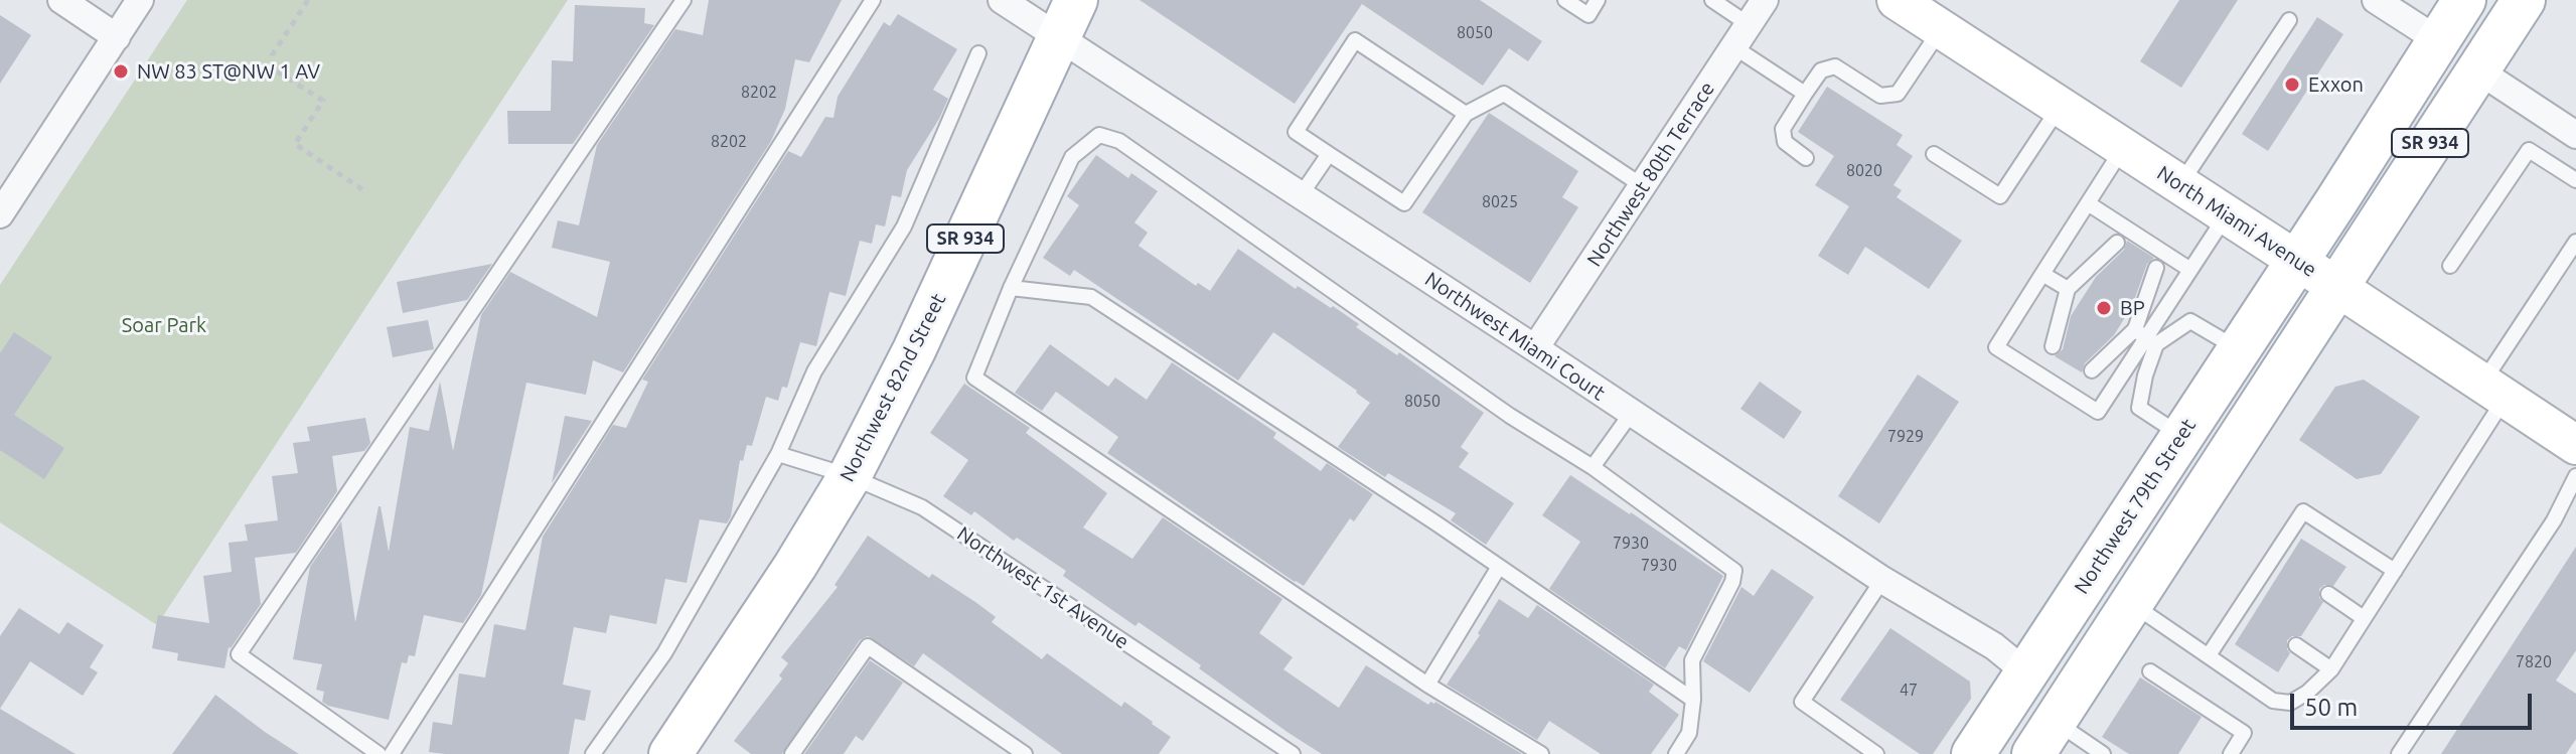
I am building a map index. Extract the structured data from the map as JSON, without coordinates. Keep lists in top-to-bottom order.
{
  "streets": {
    "main road": [
      "SR 934",
      "North Miami Avenue",
      "Northwest 82nd Street",
      "Northwest 79th Street"
    ],
    "street": ["Northwest 80th Terrace", "Northwest Miami Court"],
    "lane": ["Northwest 1st Avenue"]
  },
  "crossings": [
    ["SR 934", "North Miami Avenue"],
    ["Northwest 80th Terrace", "Northwest Miami Court"],
    ["North Miami Avenue", "Northwest 79th Street"],
    ["Northwest Miami Court", "Northwest 82nd Street"],
    ["Northwest Miami Court", "Northwest 79th Street"],
    ["Northwest 82nd Street", "Northwest 1st Avenue"]
  ],
  "parks": ["Soar Park"],
  "places": ["NW 83 ST@NW 1 AV", "Exxon", "BP"],
  "house_numbers": [
    "8050",
    "8202",
    "8202",
    "8020",
    "8025",
    "8050",
    "7929",
    "7930",
    "7930",
    "7820",
    "47"
  ],
  "scale_bar": "50 m"
}
